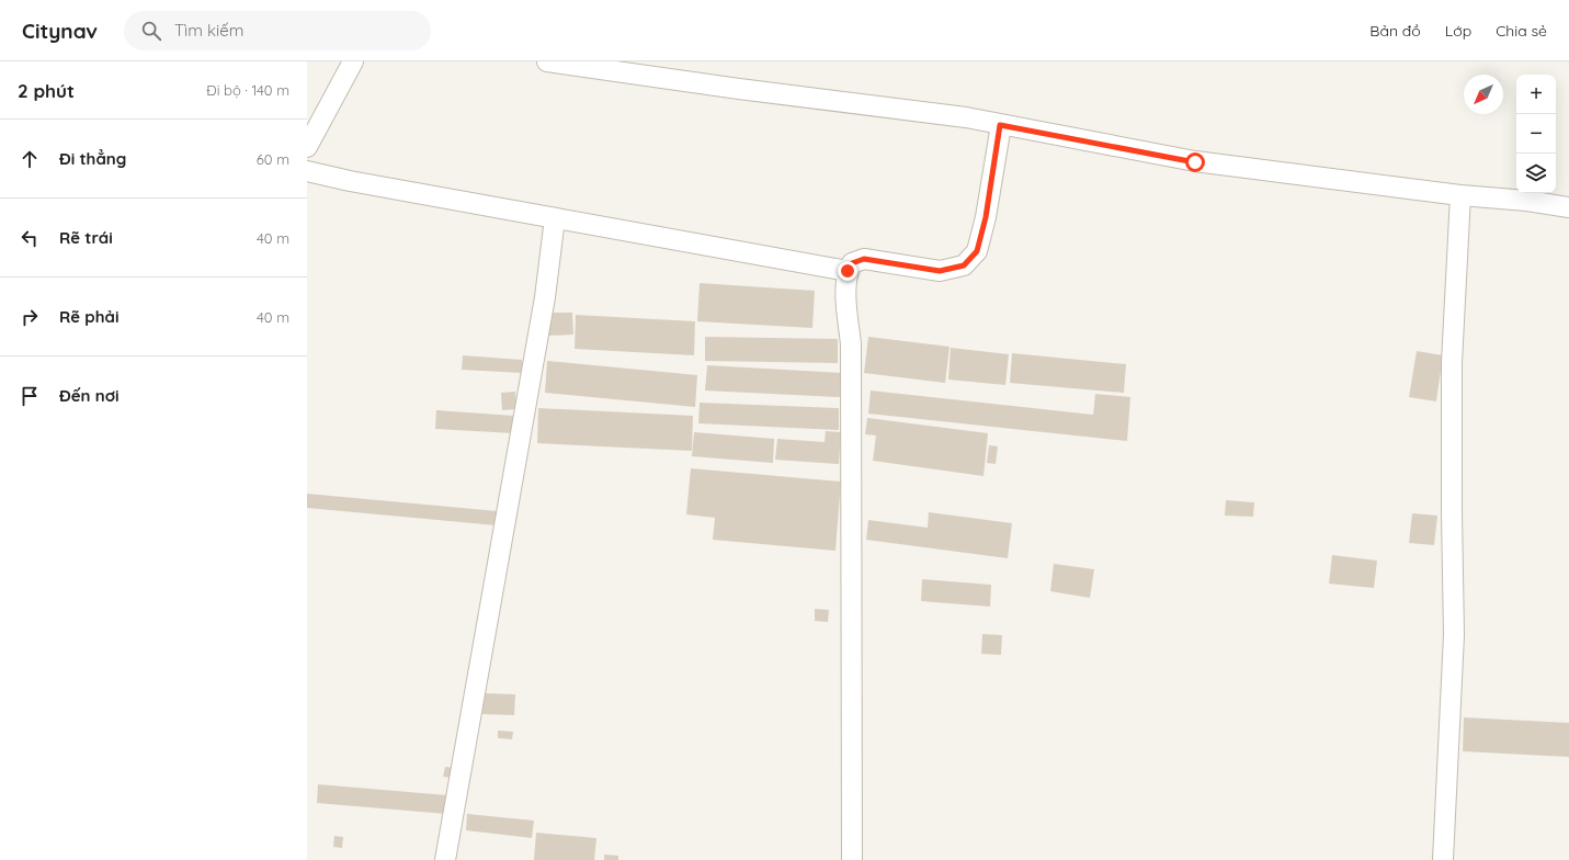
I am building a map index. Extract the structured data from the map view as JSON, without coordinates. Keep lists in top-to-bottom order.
{
  "north": "bottom left",
  "page": {
    "header": "Citynav",
    "search": "Tìm kiếm",
    "nav": ["Bản đồ", "Lớp", "Chia sẻ"],
    "heading": ["2 phút", "Đi bộ · 140 m"],
    "map_buttons": ["+", "−"],
    "list": [
      ["Đi thẳng", "60 m"],
      ["Rẽ trái", "40 m"],
      ["Rẽ phải", "40 m"],
      "Đến nơi"
    ]
  }
}
